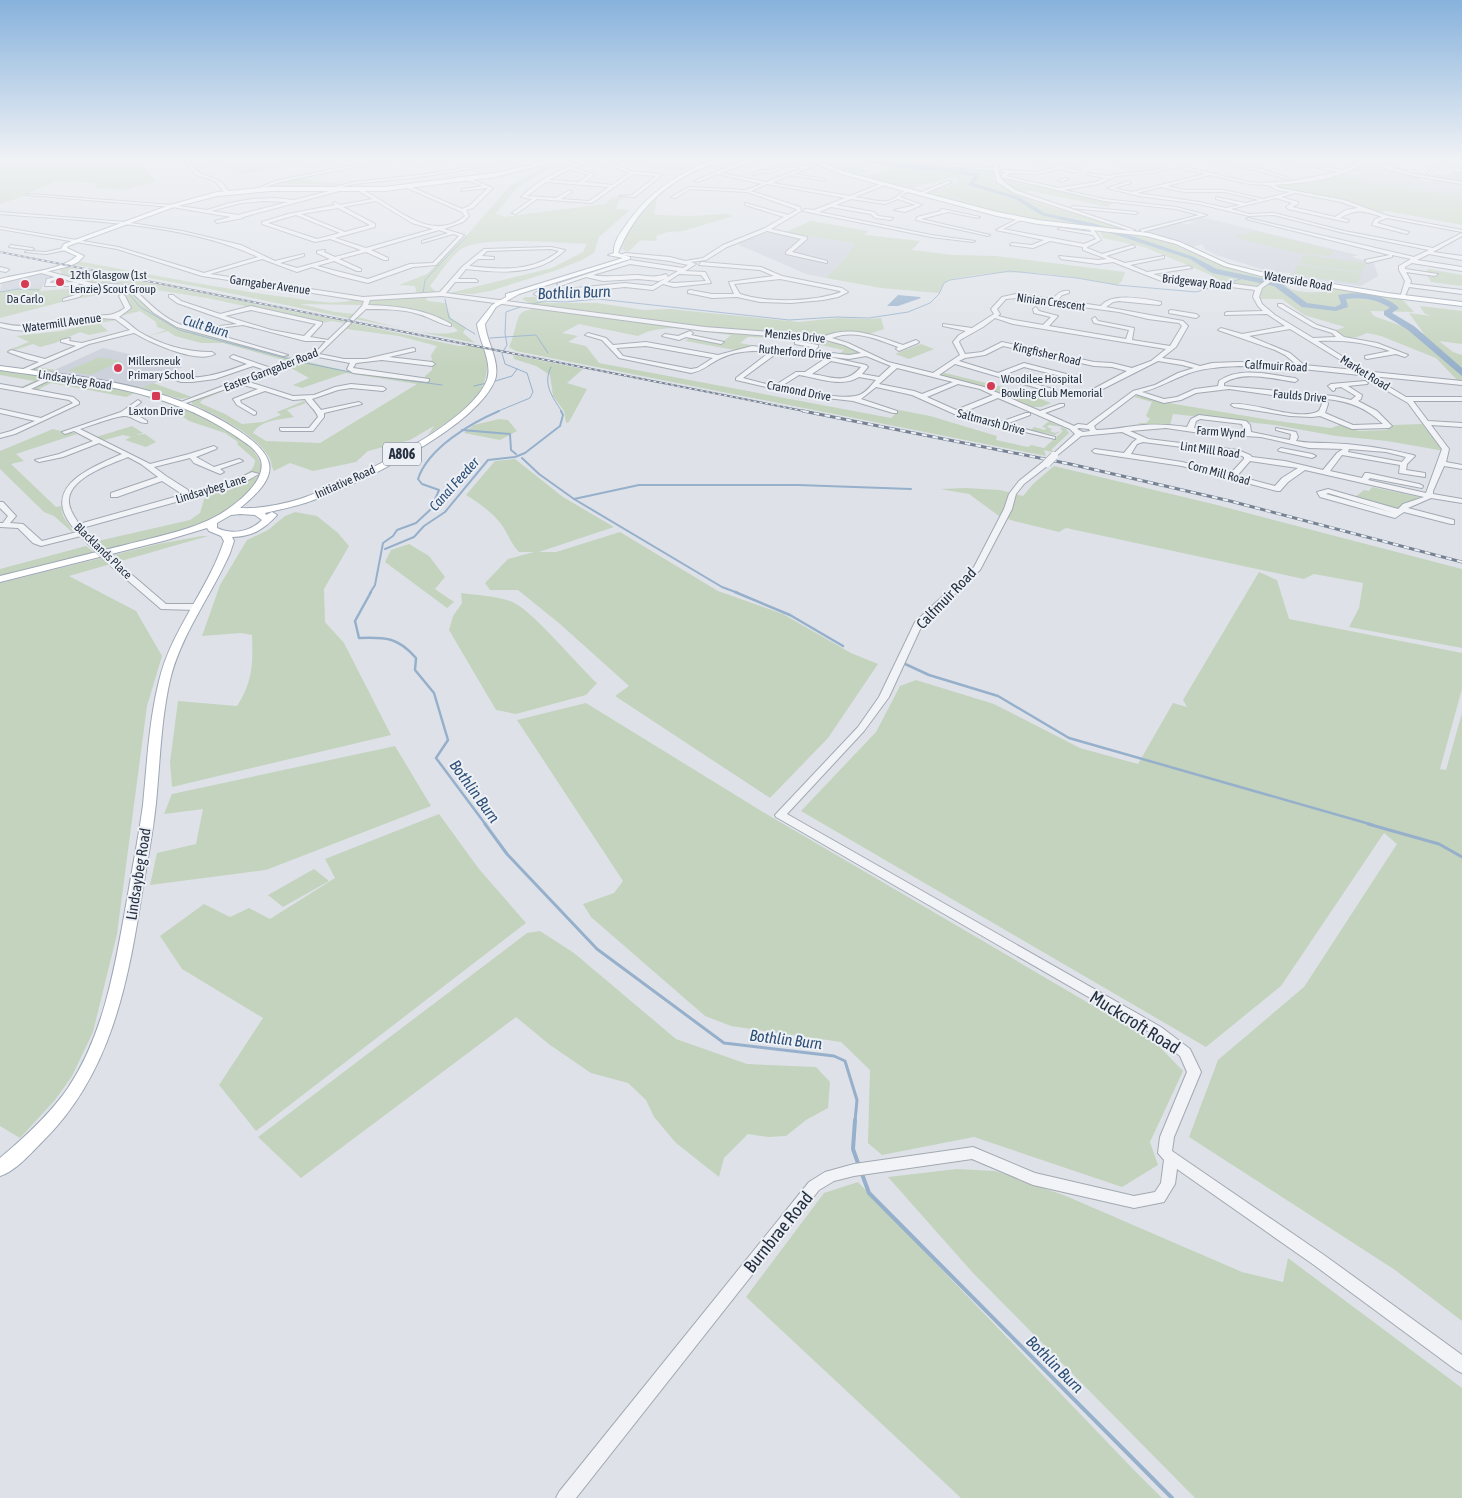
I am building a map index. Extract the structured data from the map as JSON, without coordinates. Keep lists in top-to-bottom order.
{
  "streets": {
    "main road": [
      "Waterside Road",
      "Lindsaybeg Road",
      "A806",
      "Initiative Road"
    ],
    "street": [
      "Bridgeway Road",
      "Garngaber Avenue",
      "Ninian Crescent",
      "Watermill Avenue",
      "Menzies Drive",
      "Rutherford Drive",
      "Kingfisher Road",
      "Calfmuir Road",
      "Easter Garngaber Road",
      "Market Road",
      "Cramond Drive",
      "Faulds Drive",
      "Saltmarsh Drive",
      "Farm Wynd",
      "Lint Mill Road",
      "Corn Mill Road",
      "Lindsaybeg Lane",
      "Blacklands Place",
      "Muckcroft Road",
      "Burnbrae Road"
    ]
  },
  "crossings": [
    ["Bridgeway Road", "Market Road"],
    ["Garngaber Avenue", "Menzies Drive"],
    ["Garngaber Avenue", "Initiative Road"],
    ["Menzies Drive", "Rutherford Drive"],
    ["Menzies Drive", "Calfmuir Road"],
    ["Menzies Drive", "Initiative Road"],
    ["Rutherford Drive", "Cramond Drive"],
    ["Calfmuir Road", "Market Road"],
    ["Calfmuir Road", "Faulds Drive"],
    ["Calfmuir Road", "Farm Wynd"],
    ["Calfmuir Road", "Muckcroft Road"],
    ["Easter Garngaber Road", "Lindsaybeg Road"],
    ["Market Road", "Lint Mill Road"],
    ["Lindsaybeg Road", "Initiative Road"],
    ["Lindsaybeg Road", "Blacklands Place"],
    ["Farm Wynd", "Lint Mill Road"],
    ["Lint Mill Road", "Corn Mill Road"],
    ["Lindsaybeg Lane", "Blacklands Place"],
    ["Muckcroft Road", "Burnbrae Road"]
  ],
  "water": ["Bothlin Burn", "Cult Burn", "Canal Feeder"],
  "places": {
    "other": [
      "12th Glasgow (1st Lenzie) Scout Group",
      "Da Carlo",
      "Millersneuk Primary School",
      "Woodilee Hospital Bowling Club Memorial"
    ],
    "transit": ["Laxton Drive"]
  }
}
